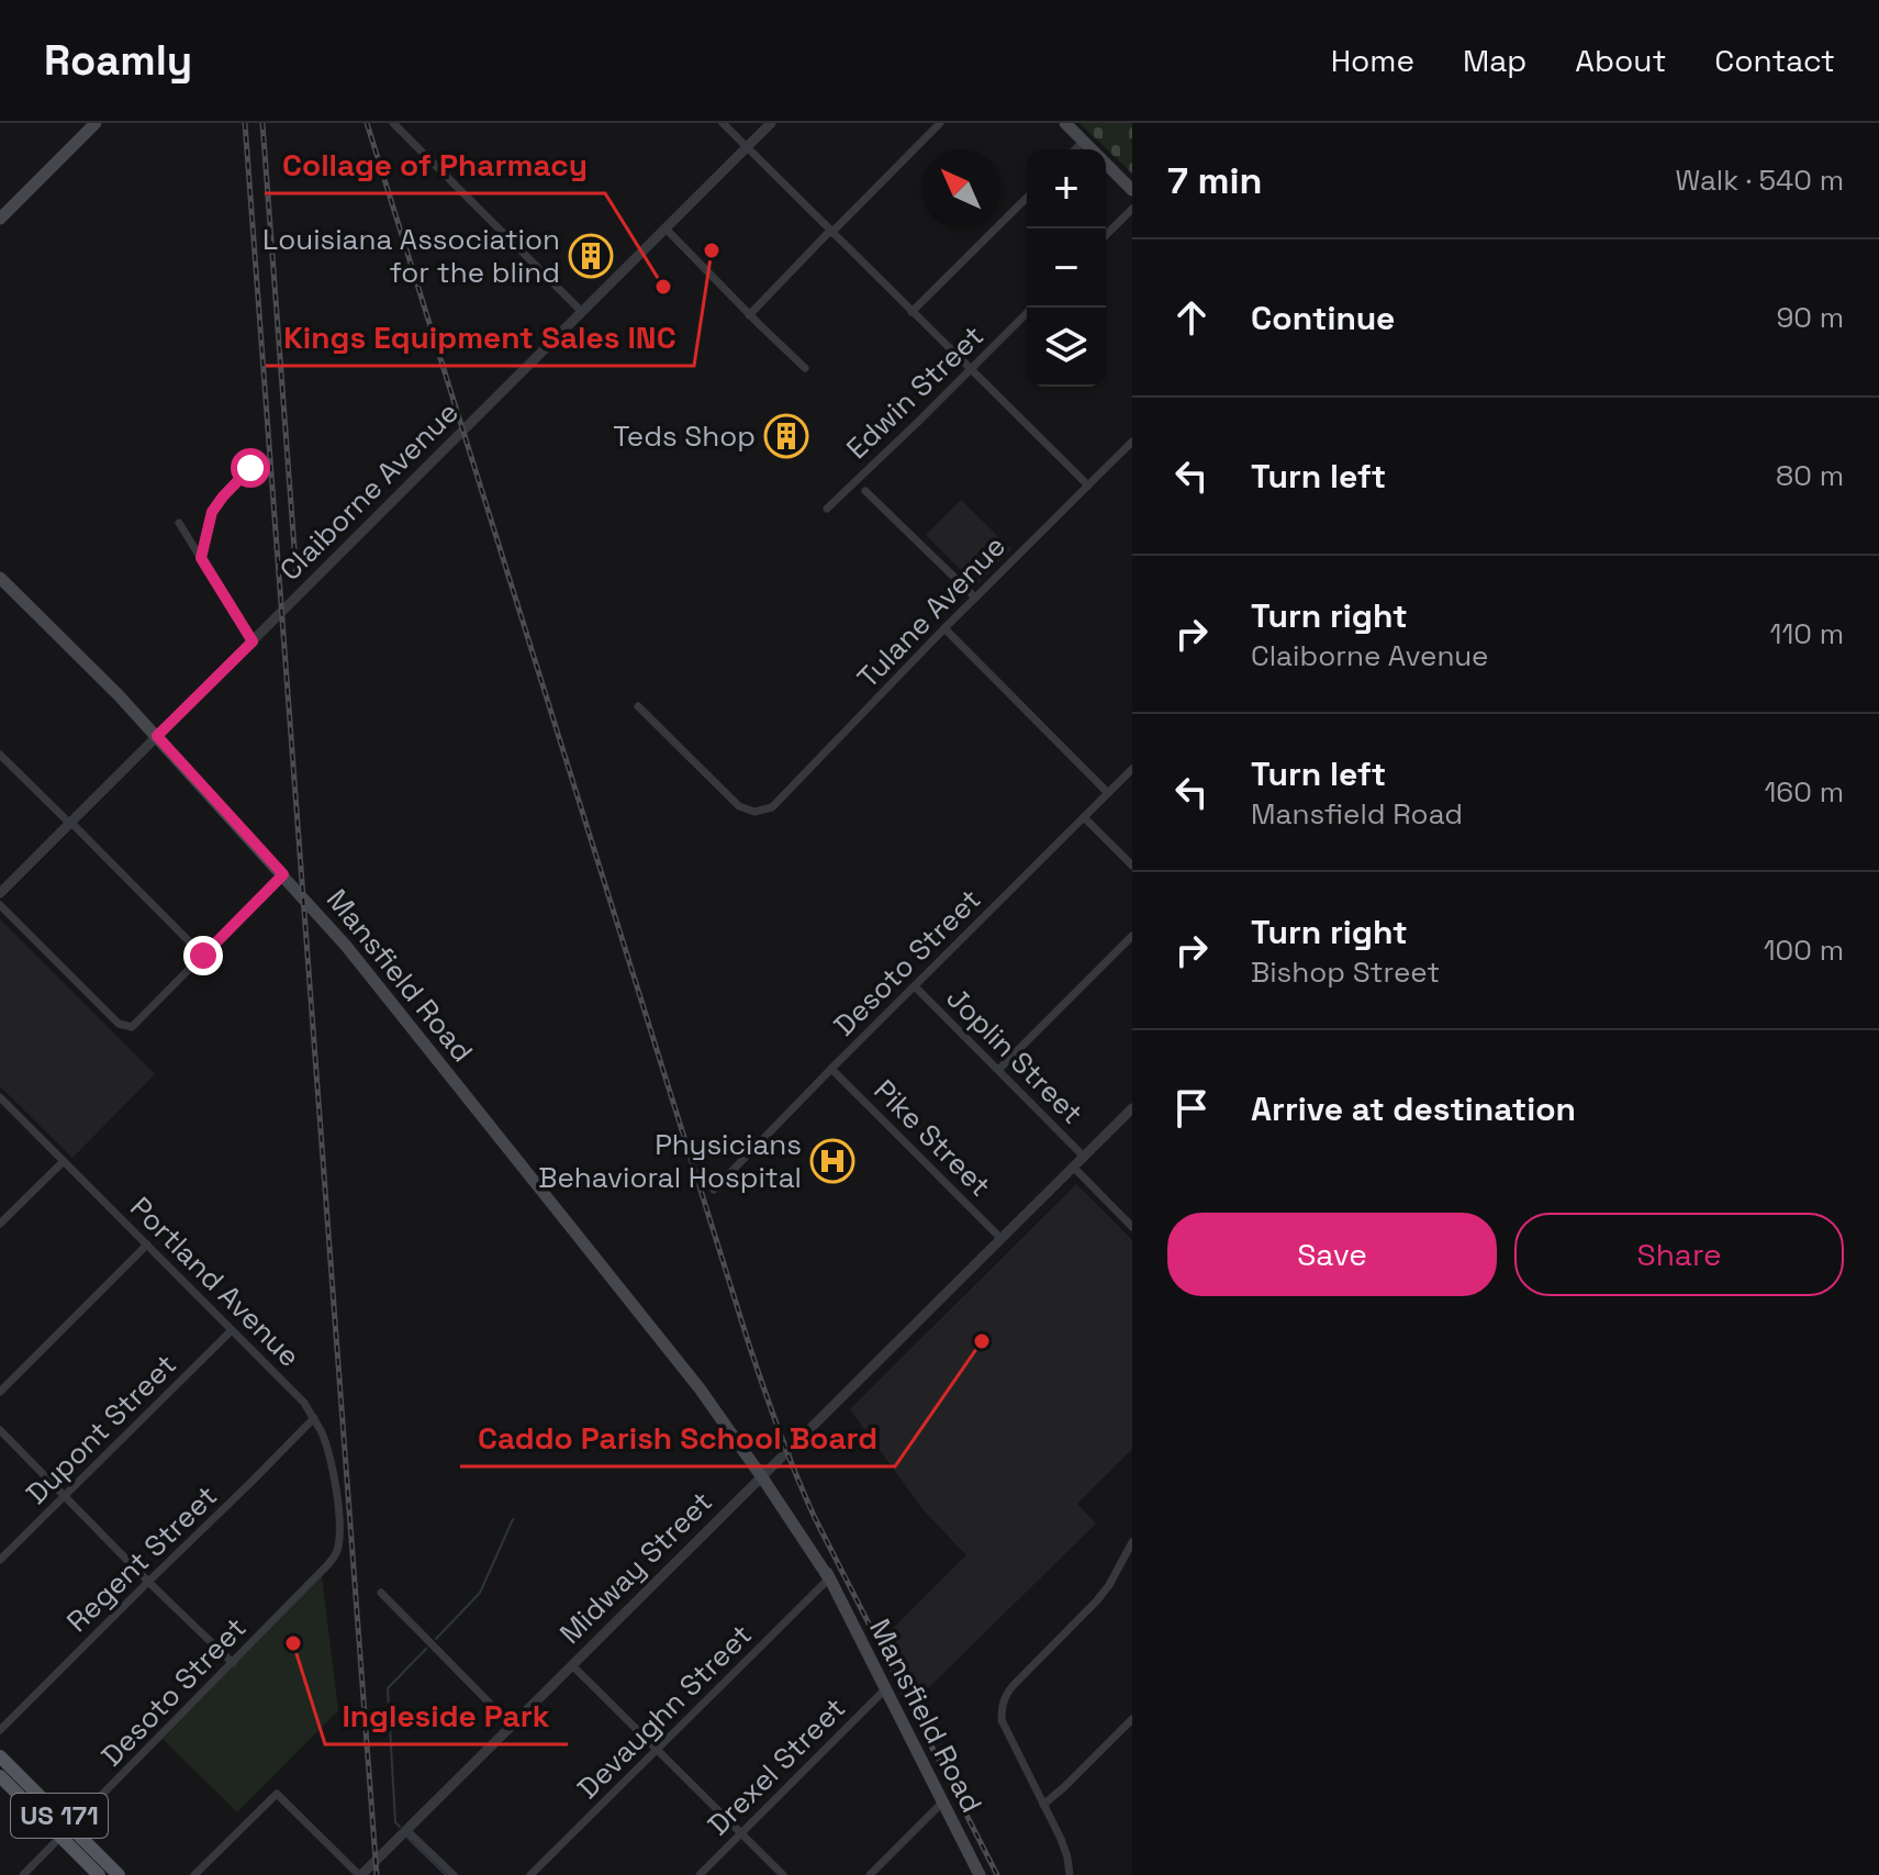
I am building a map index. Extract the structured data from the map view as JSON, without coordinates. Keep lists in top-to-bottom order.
{
  "streets": {
    "main road": ["Mansfield Road", "US 171"],
    "street": [
      "Edwin Street",
      "Claiborne Avenue",
      "Tulane Avenue",
      "Desoto Street",
      "Joplin Street",
      "Pike Street",
      "Portland Avenue",
      "Dupont Street",
      "Regent Street",
      "Midway Street",
      "Devaughn Street",
      "Drexel Street"
    ]
  },
  "crossings": [
    ["Claiborne Avenue", "Mansfield Road"],
    ["Desoto Street", "Joplin Street"],
    ["Desoto Street", "Pike Street"],
    ["Desoto Street", "Portland Avenue"],
    ["Desoto Street", "US 171"],
    ["Mansfield Road", "Midway Street"],
    ["Mansfield Road", "Devaughn Street"],
    ["Mansfield Road", "Drexel Street"],
    ["Joplin Street", "Midway Street"],
    ["Pike Street", "Midway Street"],
    ["Portland Avenue", "Dupont Street"],
    ["Portland Avenue", "Regent Street"]
  ],
  "places": {
    "other": [
      "Kings Equipment Sales INC",
      "Collage of Pharmacy",
      "Caddo Parish School Board",
      "Ingleside Park"
    ],
    "building": ["Louisiana Association for the blind", "Teds Shop"],
    "hospital": ["Physicians Behavioral Hospital"]
  },
  "north": "top left",
  "page": {
    "header": "Roamly",
    "nav": [
      "Home",
      "Map",
      "About",
      "Contact"
    ],
    "heading": ["7 min", "Walk · 540 m"],
    "map_buttons": ["+", "−"],
    "list": [
      ["Continue", "90 m"],
      ["Turn left", "80 m"],
      ["Turn right", "Claiborne Avenue", "110 m"],
      ["Turn left", "Mansfield Road", "160 m"],
      ["Turn right", "Bishop Street", "100 m"],
      "Arrive at destination"
    ],
    "buttons": ["Save", "Share"]
  }
}
